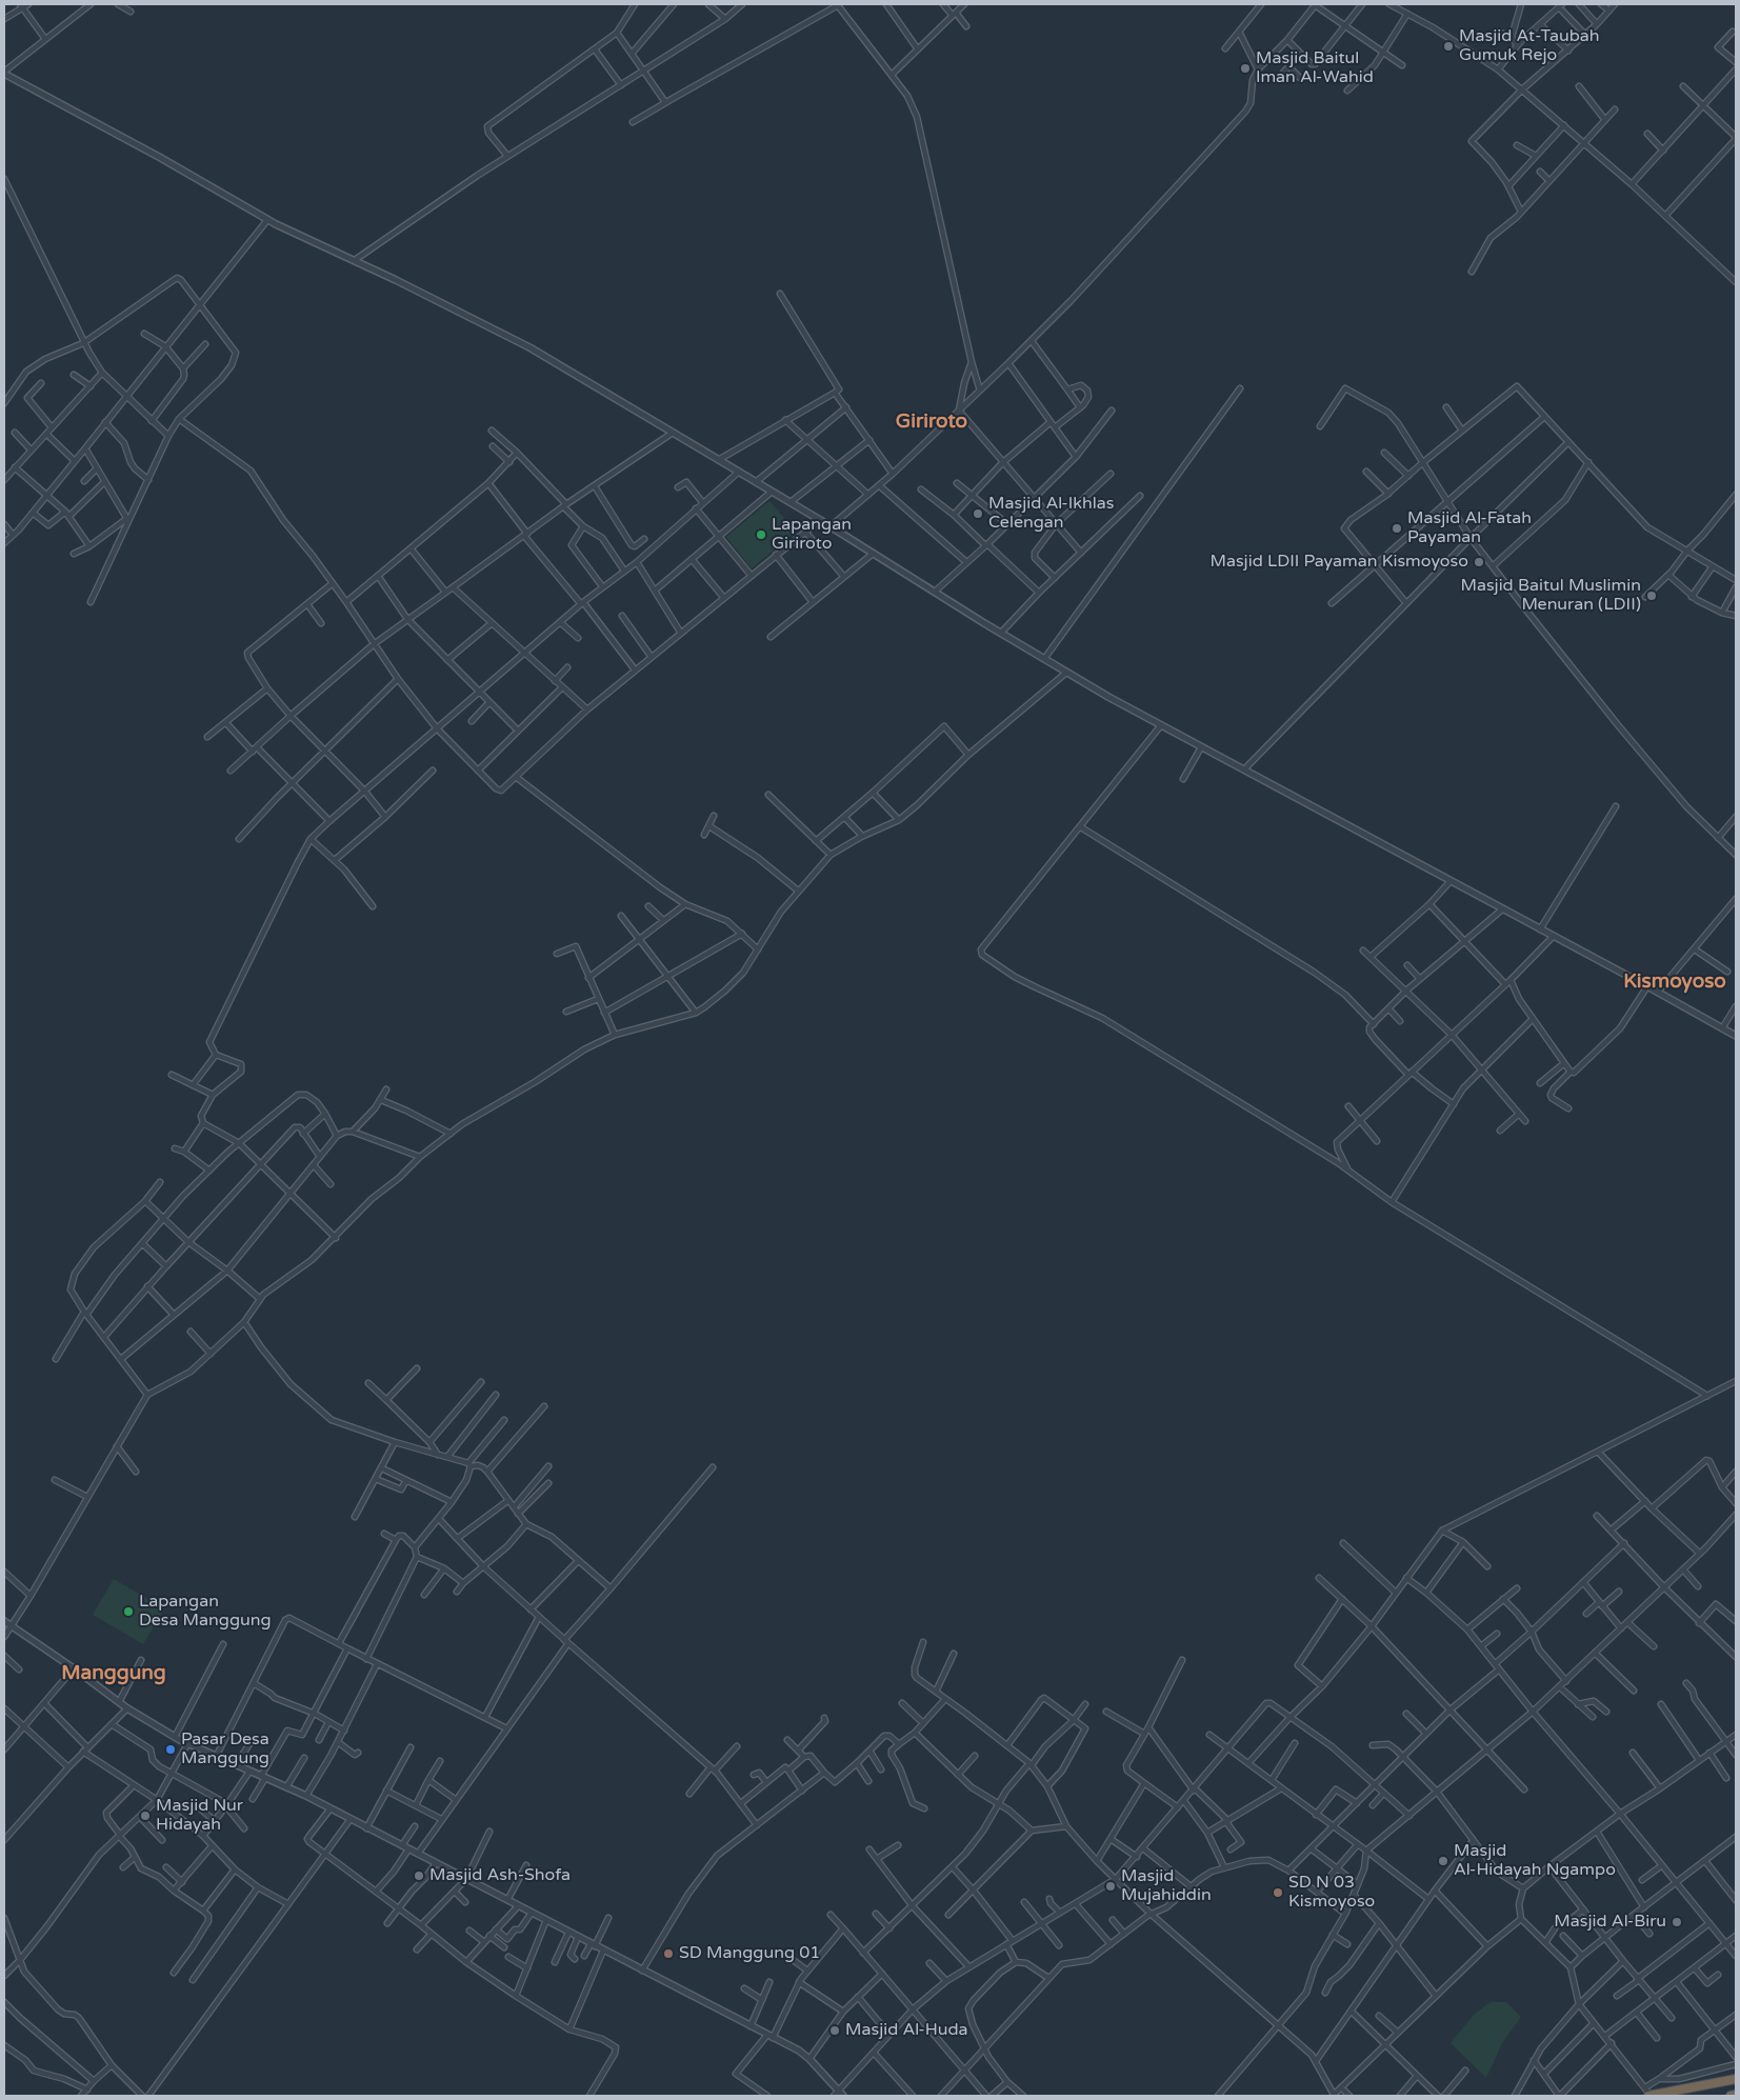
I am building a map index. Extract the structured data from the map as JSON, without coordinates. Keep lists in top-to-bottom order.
{
  "districts": ["Giriroto", "Kismoyoso", "Manggung"],
  "places": [
    "Masjid At-Taubah Gumuk Rejo",
    "Masjid Baitul Iman Al-Wahid",
    "Masjid Al-Ikhlas Celengan",
    "Masjid Al-Fatah Payaman",
    "Lapangan Giriroto",
    "Masjid LDII Payaman Kismoyoso",
    "Masjid Baitul Muslimin Menuran (LDII)",
    "Lapangan Desa Manggung",
    "Pasar Desa Manggung",
    "Masjid Nur Hidayah",
    "Masjid Al-Hidayah Ngampo",
    "Masjid Ash-Shofa",
    "Masjid Mujahiddin",
    "SD N 03 Kismoyoso",
    "Masjid Al-Biru",
    "SD Manggung 01",
    "Masjid Al-Huda"
  ]
}
